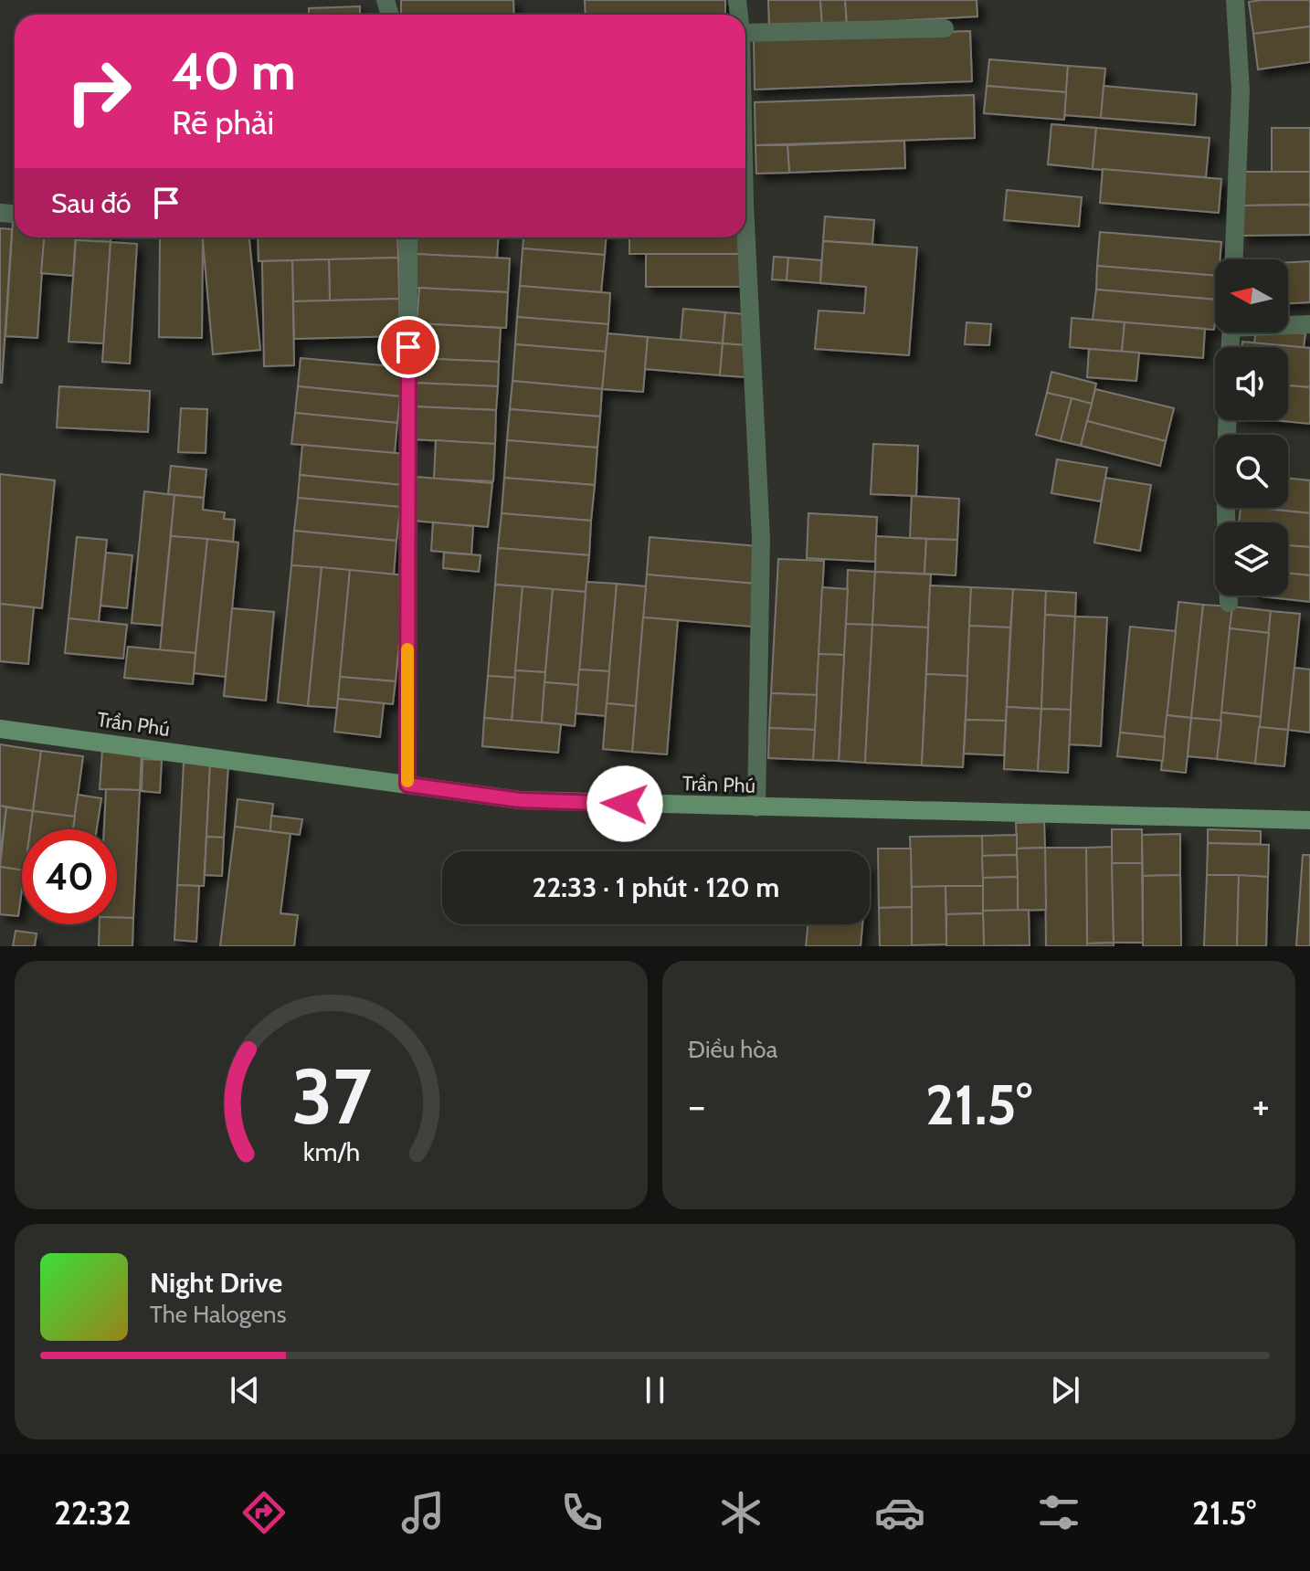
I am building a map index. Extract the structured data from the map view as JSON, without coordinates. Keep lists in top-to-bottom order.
{
  "streets": {
    "street": ["Trần Phú"]
  },
  "north": "left",
  "page": {
    "turn": ["40 m", "Rẽ phải"],
    "then": "Sau đó",
    "limit": "40",
    "trip": "22:33 · 1 phút · 120 m",
    "tile": "Điều hòa",
    "heat": ["−", "21.5°", "+"],
    "song": ["Night Drive", "The Halogens"],
    "tabs": ["22:32", "21.5°"],
    "gauge": ["37", "km/h"]
  }
}
